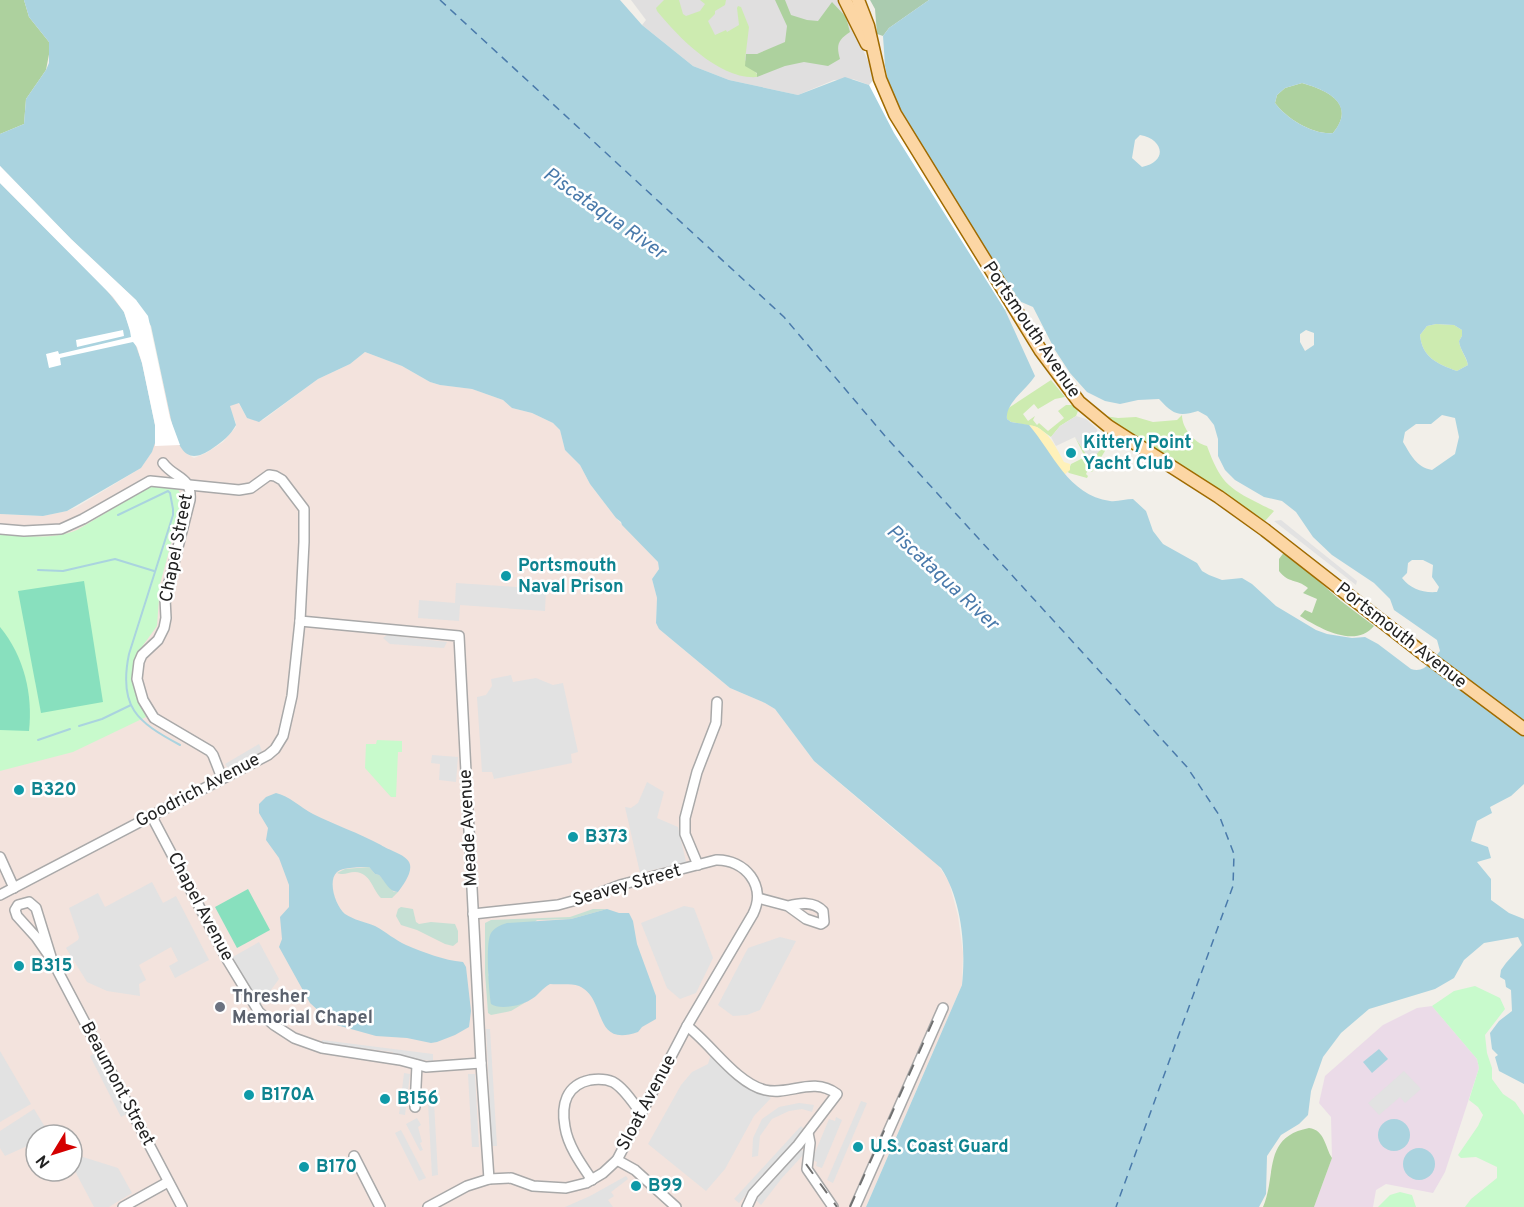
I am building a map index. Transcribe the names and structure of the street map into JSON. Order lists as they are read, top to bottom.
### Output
{
  "streets": {
    "main road": ["Portsmouth Avenue"],
    "street": [
      "Chapel Street",
      "Goodrich Avenue",
      "Meade Avenue",
      "Seavey Street",
      "Chapel Avenue",
      "Beaumont Street",
      "Sloat Avenue"
    ]
  },
  "crossings": [
    ["Chapel Street", "Goodrich Avenue"],
    ["Goodrich Avenue", "Meade Avenue"],
    ["Goodrich Avenue", "Chapel Avenue"],
    ["Meade Avenue", "Seavey Street"],
    ["Meade Avenue", "Chapel Avenue"],
    ["Meade Avenue", "Sloat Avenue"],
    ["Seavey Street", "Sloat Avenue"]
  ],
  "water": ["Piscataqua River"],
  "places": [
    "Kittery Point Yacht Club",
    "Portsmouth Naval Prison",
    "B320",
    "B373",
    "B315",
    "Thresher Memorial Chapel",
    "B170A",
    "B156",
    "U.S. Coast Guard",
    "B170",
    "B99"
  ],
  "north": "bottom left"
}
